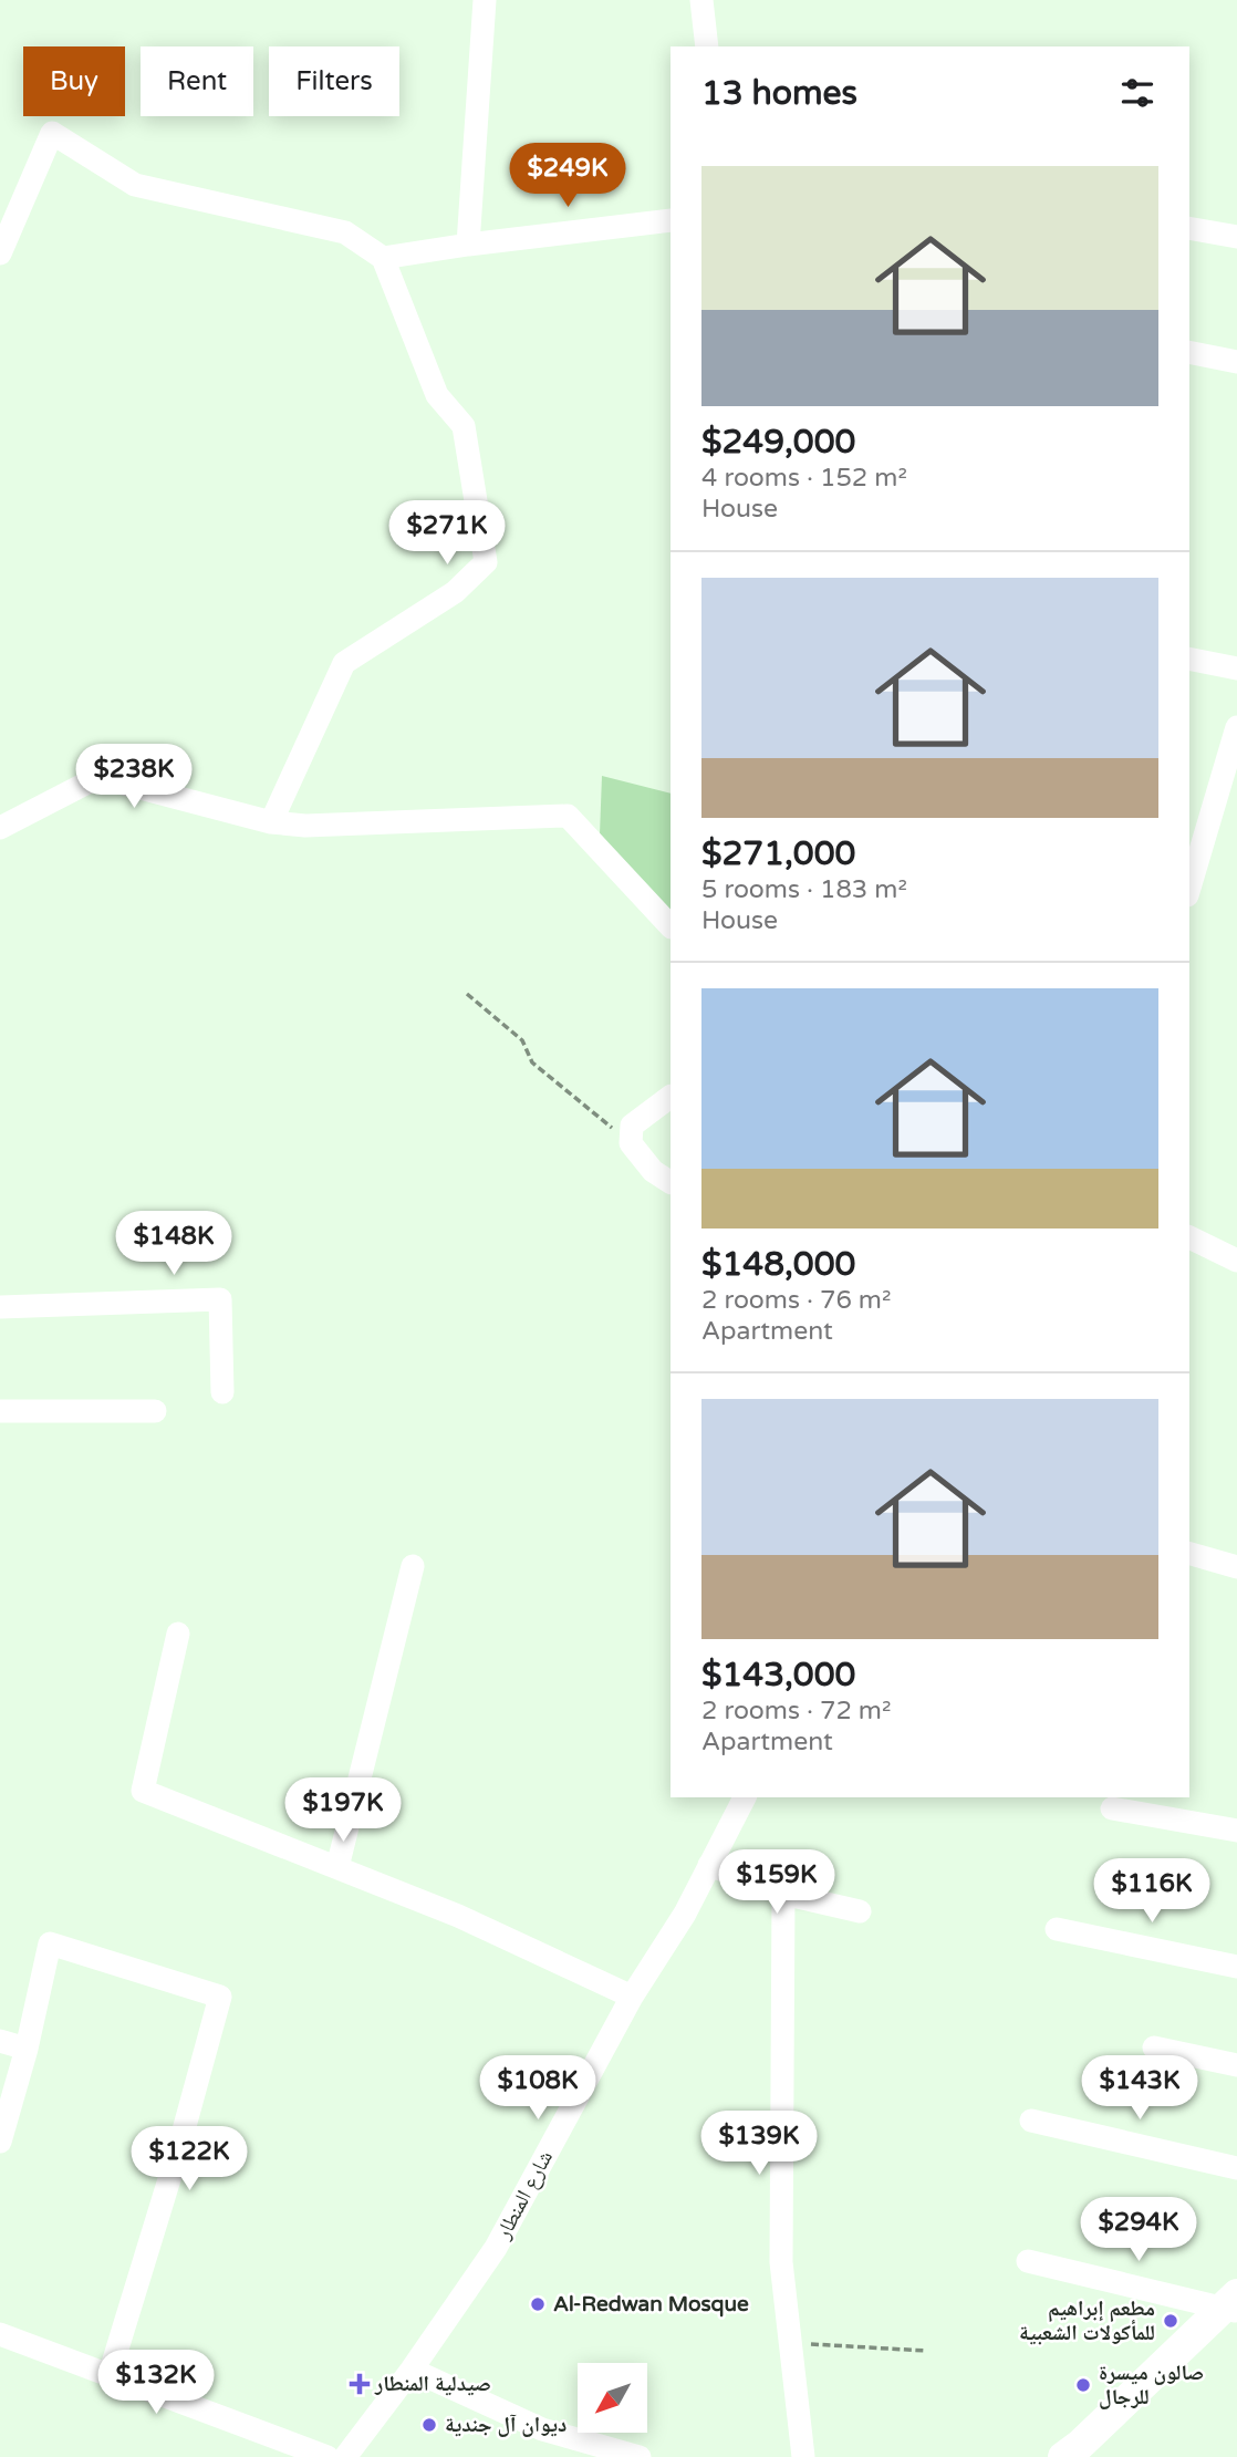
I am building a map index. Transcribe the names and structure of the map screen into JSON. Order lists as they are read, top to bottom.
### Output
{
  "streets": {
    "street": ["شارع المنطار"]
  },
  "places": {
    "other": [
      "Al-Redwan Mosque",
      "مطعم إبراهيم للمأكولات الشعبية",
      "صالون ميسرة للرجال",
      "ديوان آل جندية"
    ],
    "health": ["صيدلية المنطار"]
  },
  "north": "bottom left",
  "page": {
    "chip": ["Buy", "Rent", "Filters"],
    "heading": "13 homes",
    "list": [
      {
        "name": "$249,000",
        "note": "4 rooms · 152 m² · House"
      },
      {
        "name": "$271,000",
        "note": "5 rooms · 183 m² · House"
      },
      {
        "name": "$148,000",
        "note": "2 rooms · 76 m² · Apartment"
      },
      {
        "name": "$143,000",
        "note": "2 rooms · 72 m² · Apartment"
      }
    ],
    "price": [
      "$249K",
      "$271K",
      "$238K",
      "$148K",
      "$197K",
      "$159K",
      "$116K",
      "$108K",
      "$143K",
      "$139K",
      "$122K",
      "$294K",
      "$132K"
    ]
  }
}
